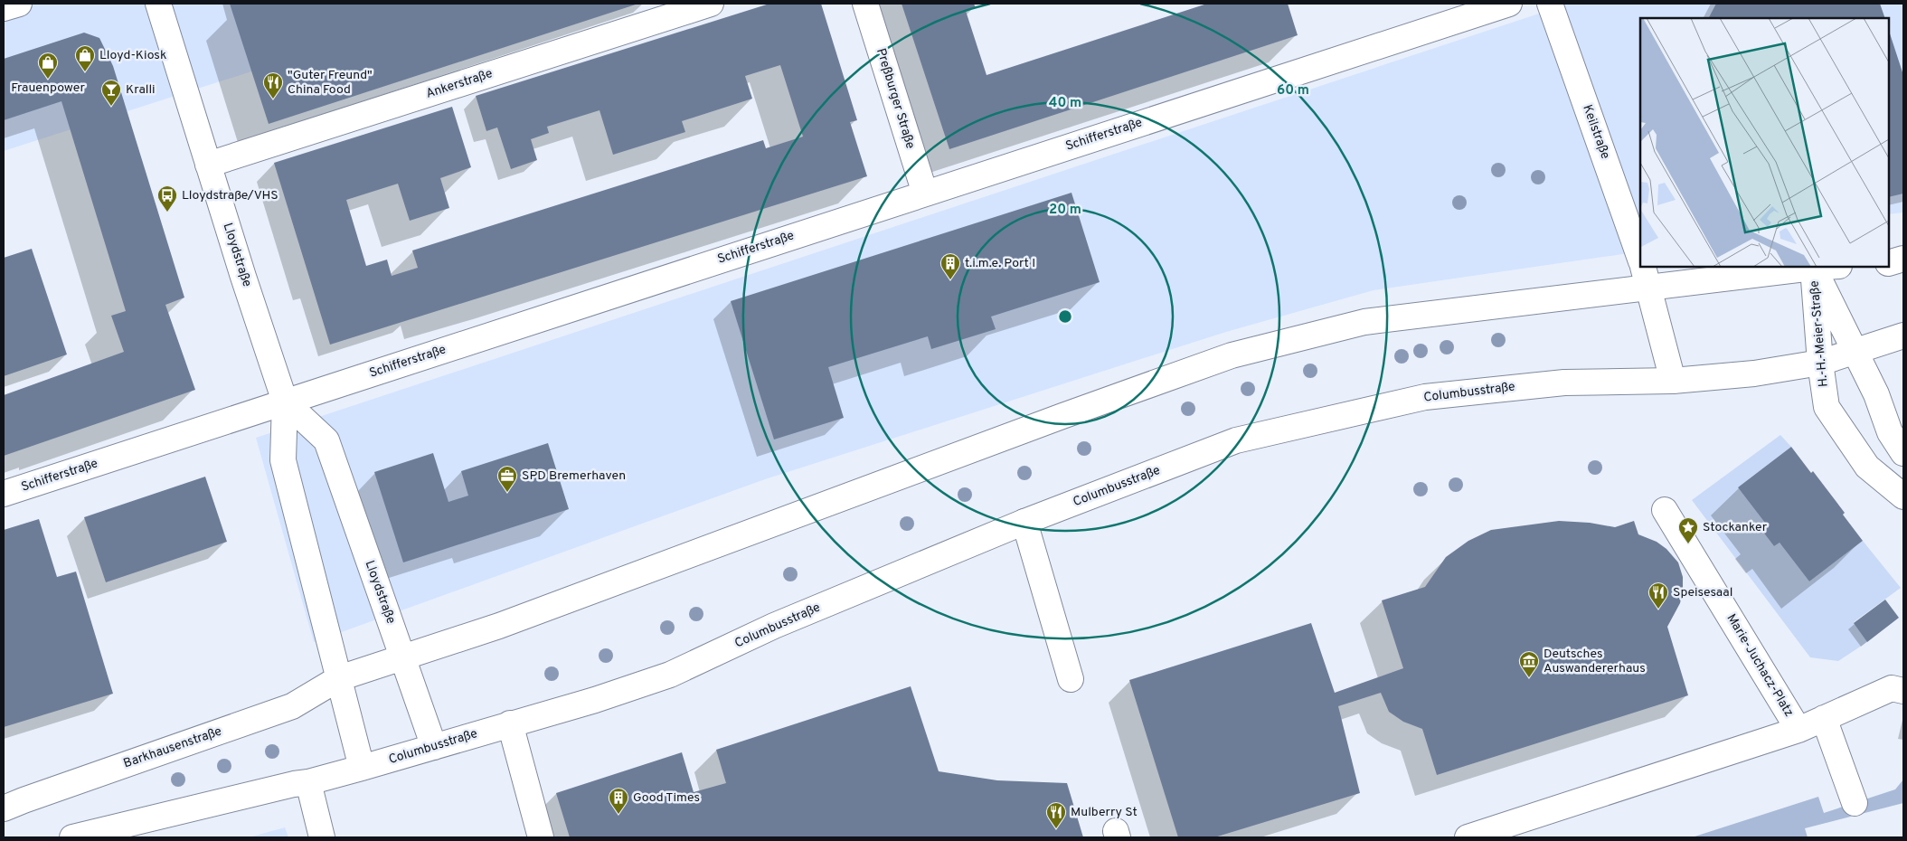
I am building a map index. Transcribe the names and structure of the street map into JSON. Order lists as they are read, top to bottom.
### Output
{
  "streets": {
    "main road": [
      "Ankerstraße",
      "Preßburger Straße",
      "Keilstraße",
      "Schifferstraße",
      "Lloydstraße",
      "H.-H.-Meier-Straße",
      "Columbusstraße",
      "Marie-Juchacz-Platz",
      "Barkhausenstraße"
    ]
  },
  "crossings": [
    ["Ankerstraße", "Lloydstraße"],
    ["Preßburger Straße", "Schifferstraße"],
    ["Schifferstraße", "Lloydstraße"],
    ["Lloydstraße", "Columbusstraße"],
    ["Lloydstraße", "Barkhausenstraße"],
    ["H.-H.-Meier-Straße", "Columbusstraße"]
  ],
  "places": {
    "shop": ["Lloyd-Kiosk", "Frauenpower"],
    "restaurant": ["\"Guter Freund\" China Food", "Speisesaal", "Mulberry St"],
    "bar": ["Kralli"],
    "bus stop": ["Lloydstraße/VHS"],
    "building": ["t.i.m.e. Port I", "Good Times"],
    "office": ["SPD Bremerhaven"],
    "place": ["Stockanker"],
    "museum": ["Deutsches Auswandererhaus"]
  },
  "rings": ["60 m", "40 m", "20 m"]
}
